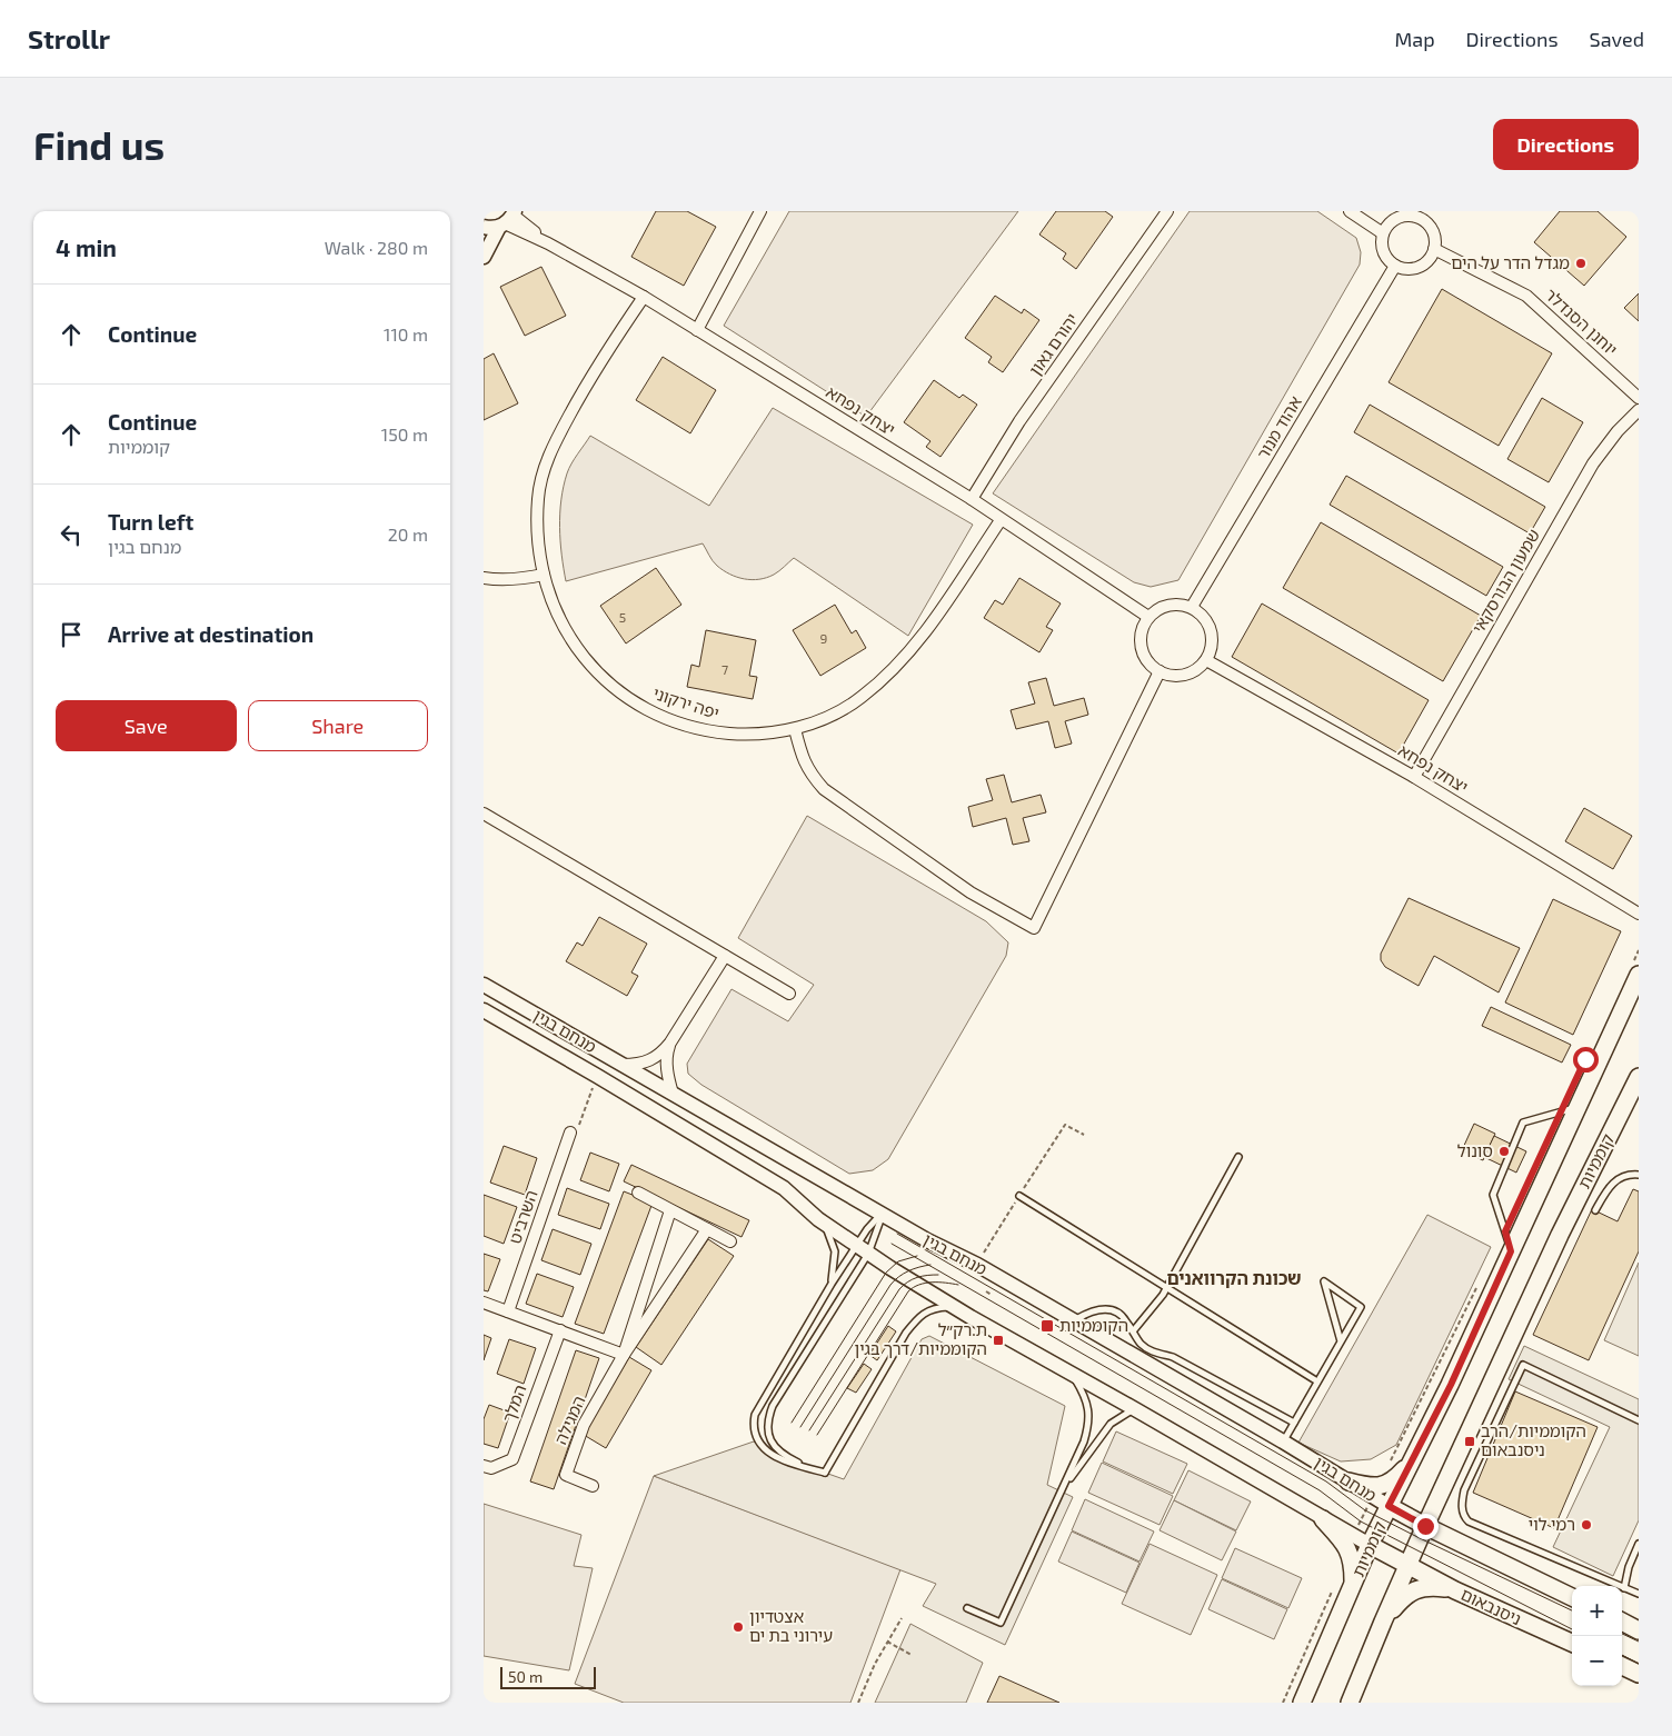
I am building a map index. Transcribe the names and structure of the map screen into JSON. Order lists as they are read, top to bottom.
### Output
{
  "streets": {
    "main road": ["מנחם בגין", "קוממיות", "ניסנבאום"],
    "street": [
      "יוחנן הסנדלר",
      "יהורם גאון",
      "יצחק נפחא",
      "אהוד מנור",
      "שמעון הבורסקאי",
      "יפה ירקוני",
      "השרביט",
      "המלך",
      "המגילה"
    ]
  },
  "crossings": [
    ["יוחנן הסנדלר", "אהוד מנור"],
    ["יהורם גאון", "יצחק נפחא"],
    ["יצחק נפחא", "אהוד מנור"],
    ["יצחק נפחא", "שמעון הבורסקאי"],
    ["יצחק נפחא", "יפה ירקוני"],
    ["מנחם בגין", "קוממיות"],
    ["מנחם בגין", "ניסנבאום"],
    ["קוממיות", "ניסנבאום"]
  ],
  "districts": ["שכונת הקרוואנים"],
  "places": {
    "other": [
      "מגדל הדר על הים",
      "סונול",
      "רמי לוי",
      "אצטדיון עירוני בת ים"
    ],
    "transit": ["הקוממיות", "ת.רק״ל הקוממיות/דרך בגין", "הקוממיות/הרב ניסנבאום"]
  },
  "house_numbers": ["5", "9", "7"],
  "scale_bar": "50 m",
  "page": {
    "header": "Strollr",
    "nav": ["Map", "Directions", "Saved"],
    "buttons": [
      "Directions",
      ["Save", "Share"]
    ],
    "title": "Find us",
    "heading": ["4 min", "Walk · 280 m"],
    "list": [
      ["Continue", "110 m"],
      ["Continue", "קוממיות", "150 m"],
      ["Turn left", "מנחם בגין", "20 m"],
      "Arrive at destination"
    ],
    "map_buttons": ["+", "−"],
    "scale": "50 m"
  }
}
